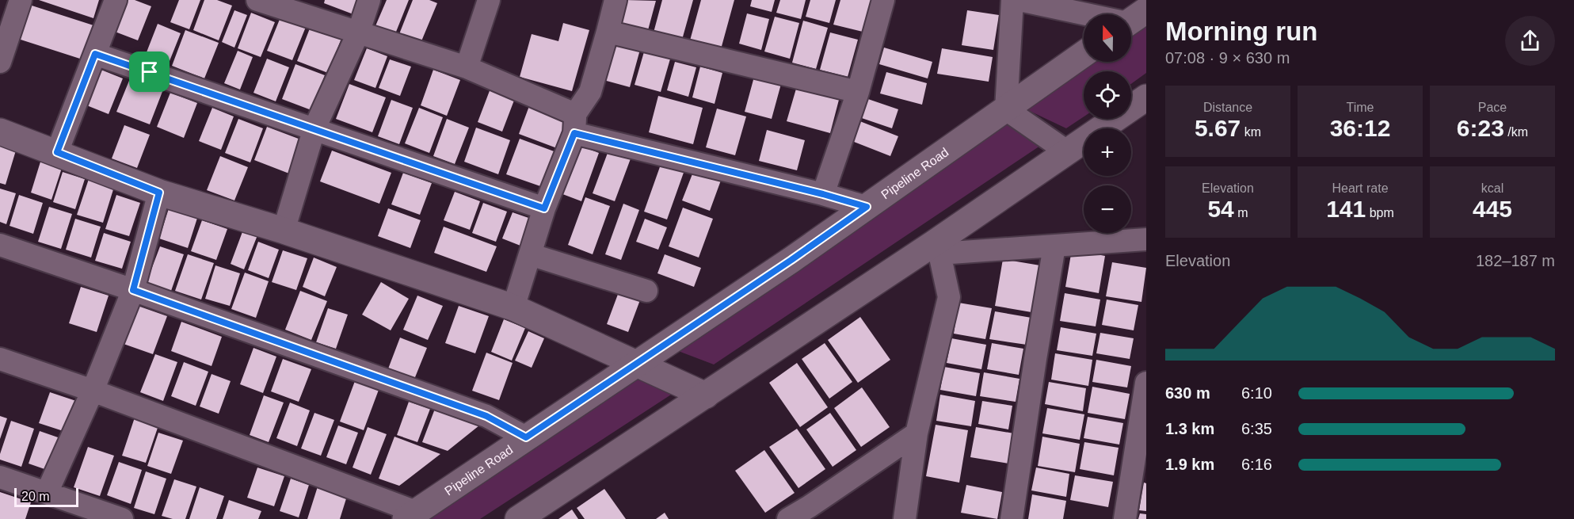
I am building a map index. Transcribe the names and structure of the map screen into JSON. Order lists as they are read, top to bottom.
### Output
{
  "streets": {
    "main road": ["Pipeline Road"]
  },
  "scale_bar": "20 m",
  "north": "top",
  "page": {
    "heading": ["Morning run", "07:08 · 9 × 630 m"],
    "map_buttons": ["+", "−"],
    "stats": [
      ["Distance", "5.67 km"],
      ["Time", "36:12"],
      ["Pace", "6:23 /km"],
      ["Elevation", "54 m"],
      ["Heart rate", "141 bpm"],
      ["kcal", "445"]
    ],
    "chart": ["Elevation", "182–187 m"],
    "list": [
      {
        "name": "630 m",
        "note": "6:10"
      },
      {
        "name": "1.3 km",
        "note": "6:35"
      },
      {
        "name": "1.9 km",
        "note": "6:16"
      }
    ],
    "scale": "20 m"
  }
}
